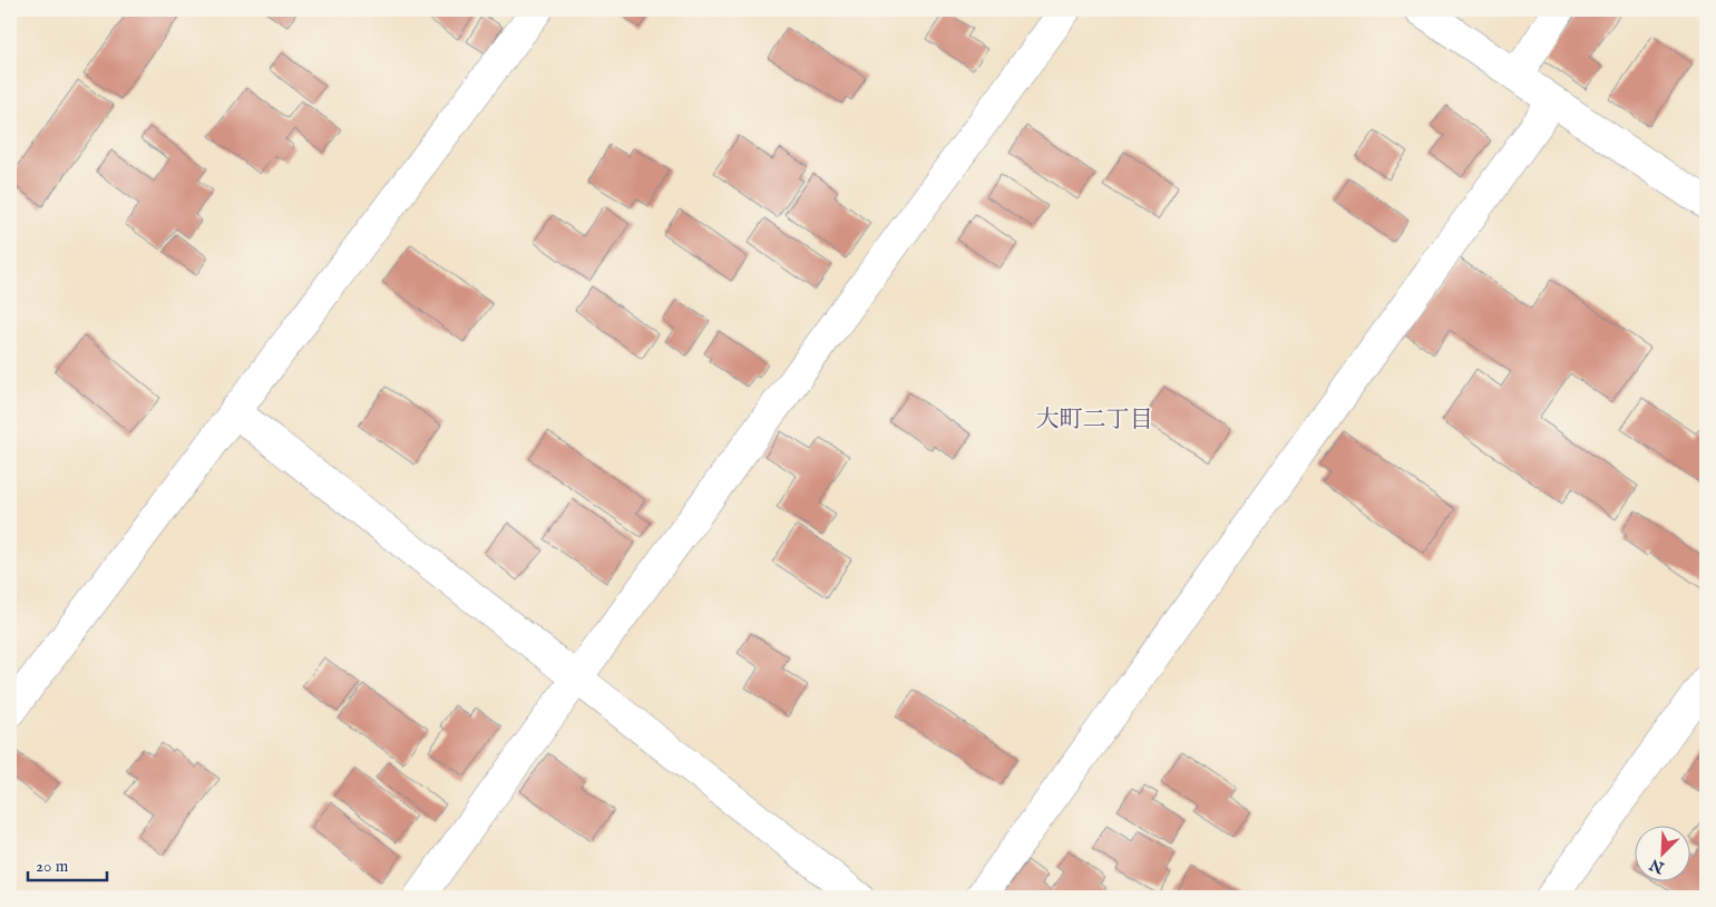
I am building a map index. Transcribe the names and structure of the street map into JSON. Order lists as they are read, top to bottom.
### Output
{
  "districts": ["大町二丁目"],
  "scale_bar": "20 m",
  "north": "bottom left"
}
